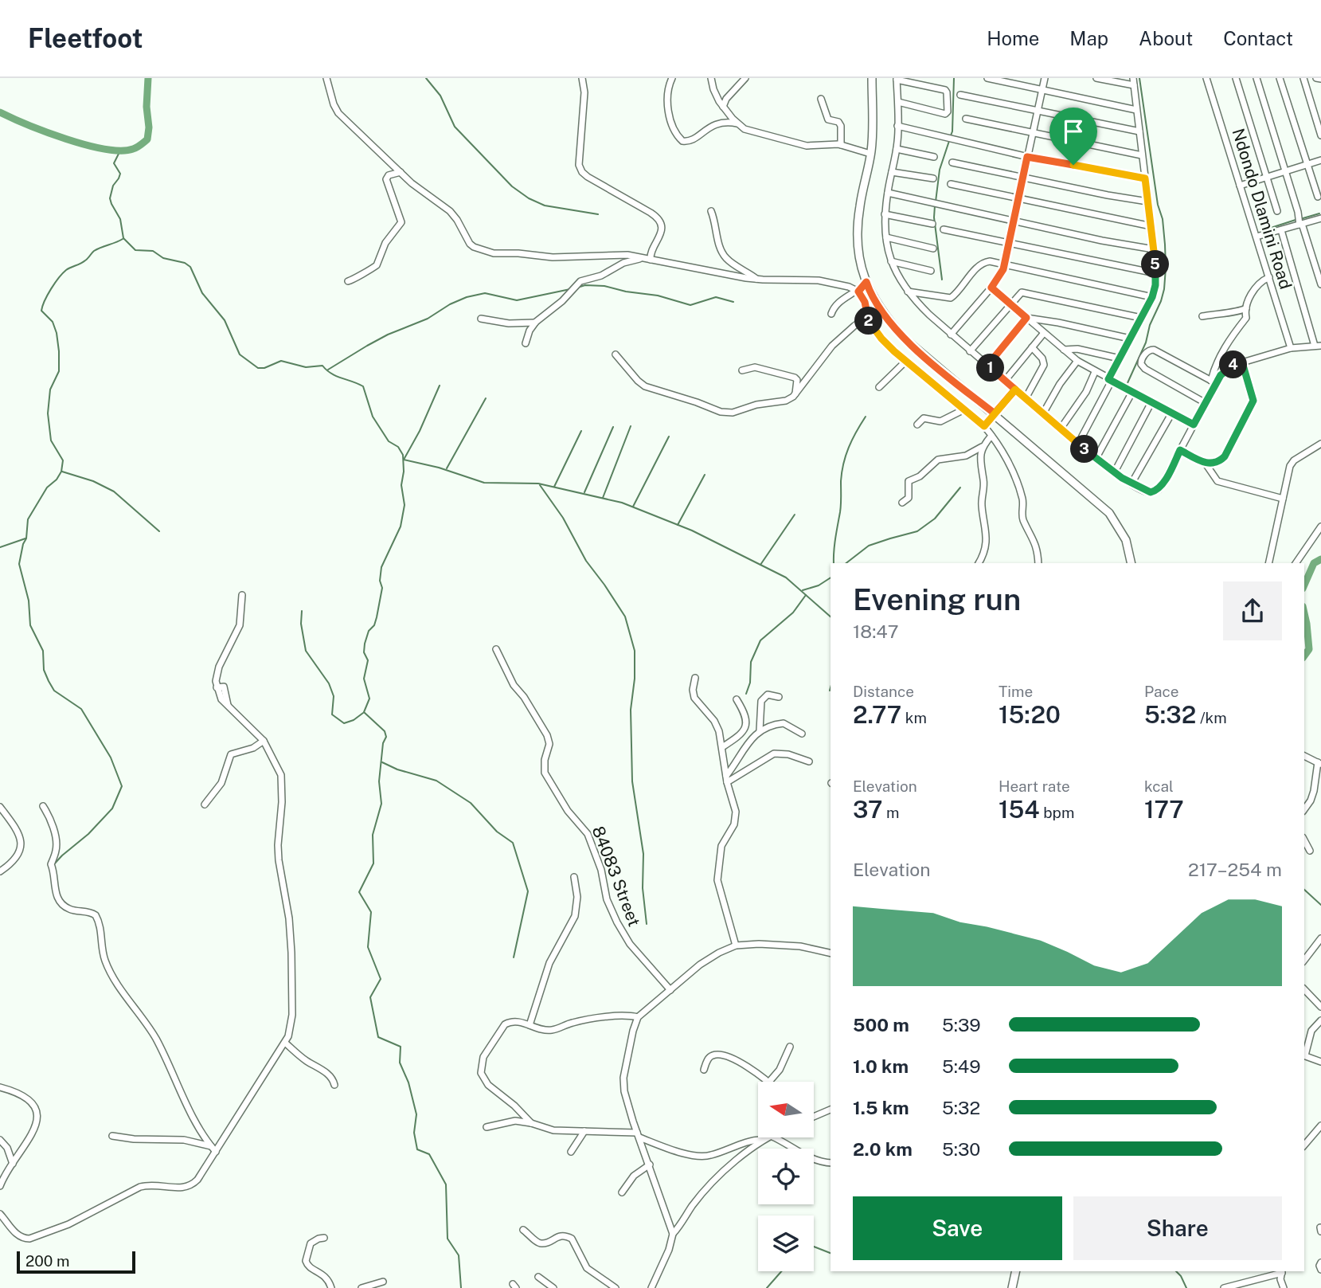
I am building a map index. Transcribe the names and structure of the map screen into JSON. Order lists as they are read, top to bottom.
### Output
{
  "streets": {
    "street": ["Ndondo Dlamini Road", "84083 Street"]
  },
  "scale_bar": "200 m",
  "north": "left",
  "page": {
    "header": "Fleetfoot",
    "nav": [
      "Home",
      "Map",
      "About",
      "Contact"
    ],
    "pins": [
      "5",
      "2",
      "4",
      "1",
      "3"
    ],
    "heading": ["Evening run", "18:47"],
    "stats": [
      ["Distance", "2.77 km"],
      ["Time", "15:20"],
      ["Pace", "5:32 /km"],
      ["Elevation", "37 m"],
      ["Heart rate", "154 bpm"],
      ["kcal", "177"]
    ],
    "chart": ["Elevation", "217–254 m"],
    "list": [
      {
        "name": "500 m",
        "note": "5:39"
      },
      {
        "name": "1.0 km",
        "note": "5:49"
      },
      {
        "name": "1.5 km",
        "note": "5:32"
      },
      {
        "name": "2.0 km",
        "note": "5:30"
      }
    ],
    "buttons": ["Save", "Share"],
    "scale": "200 m"
  }
}
